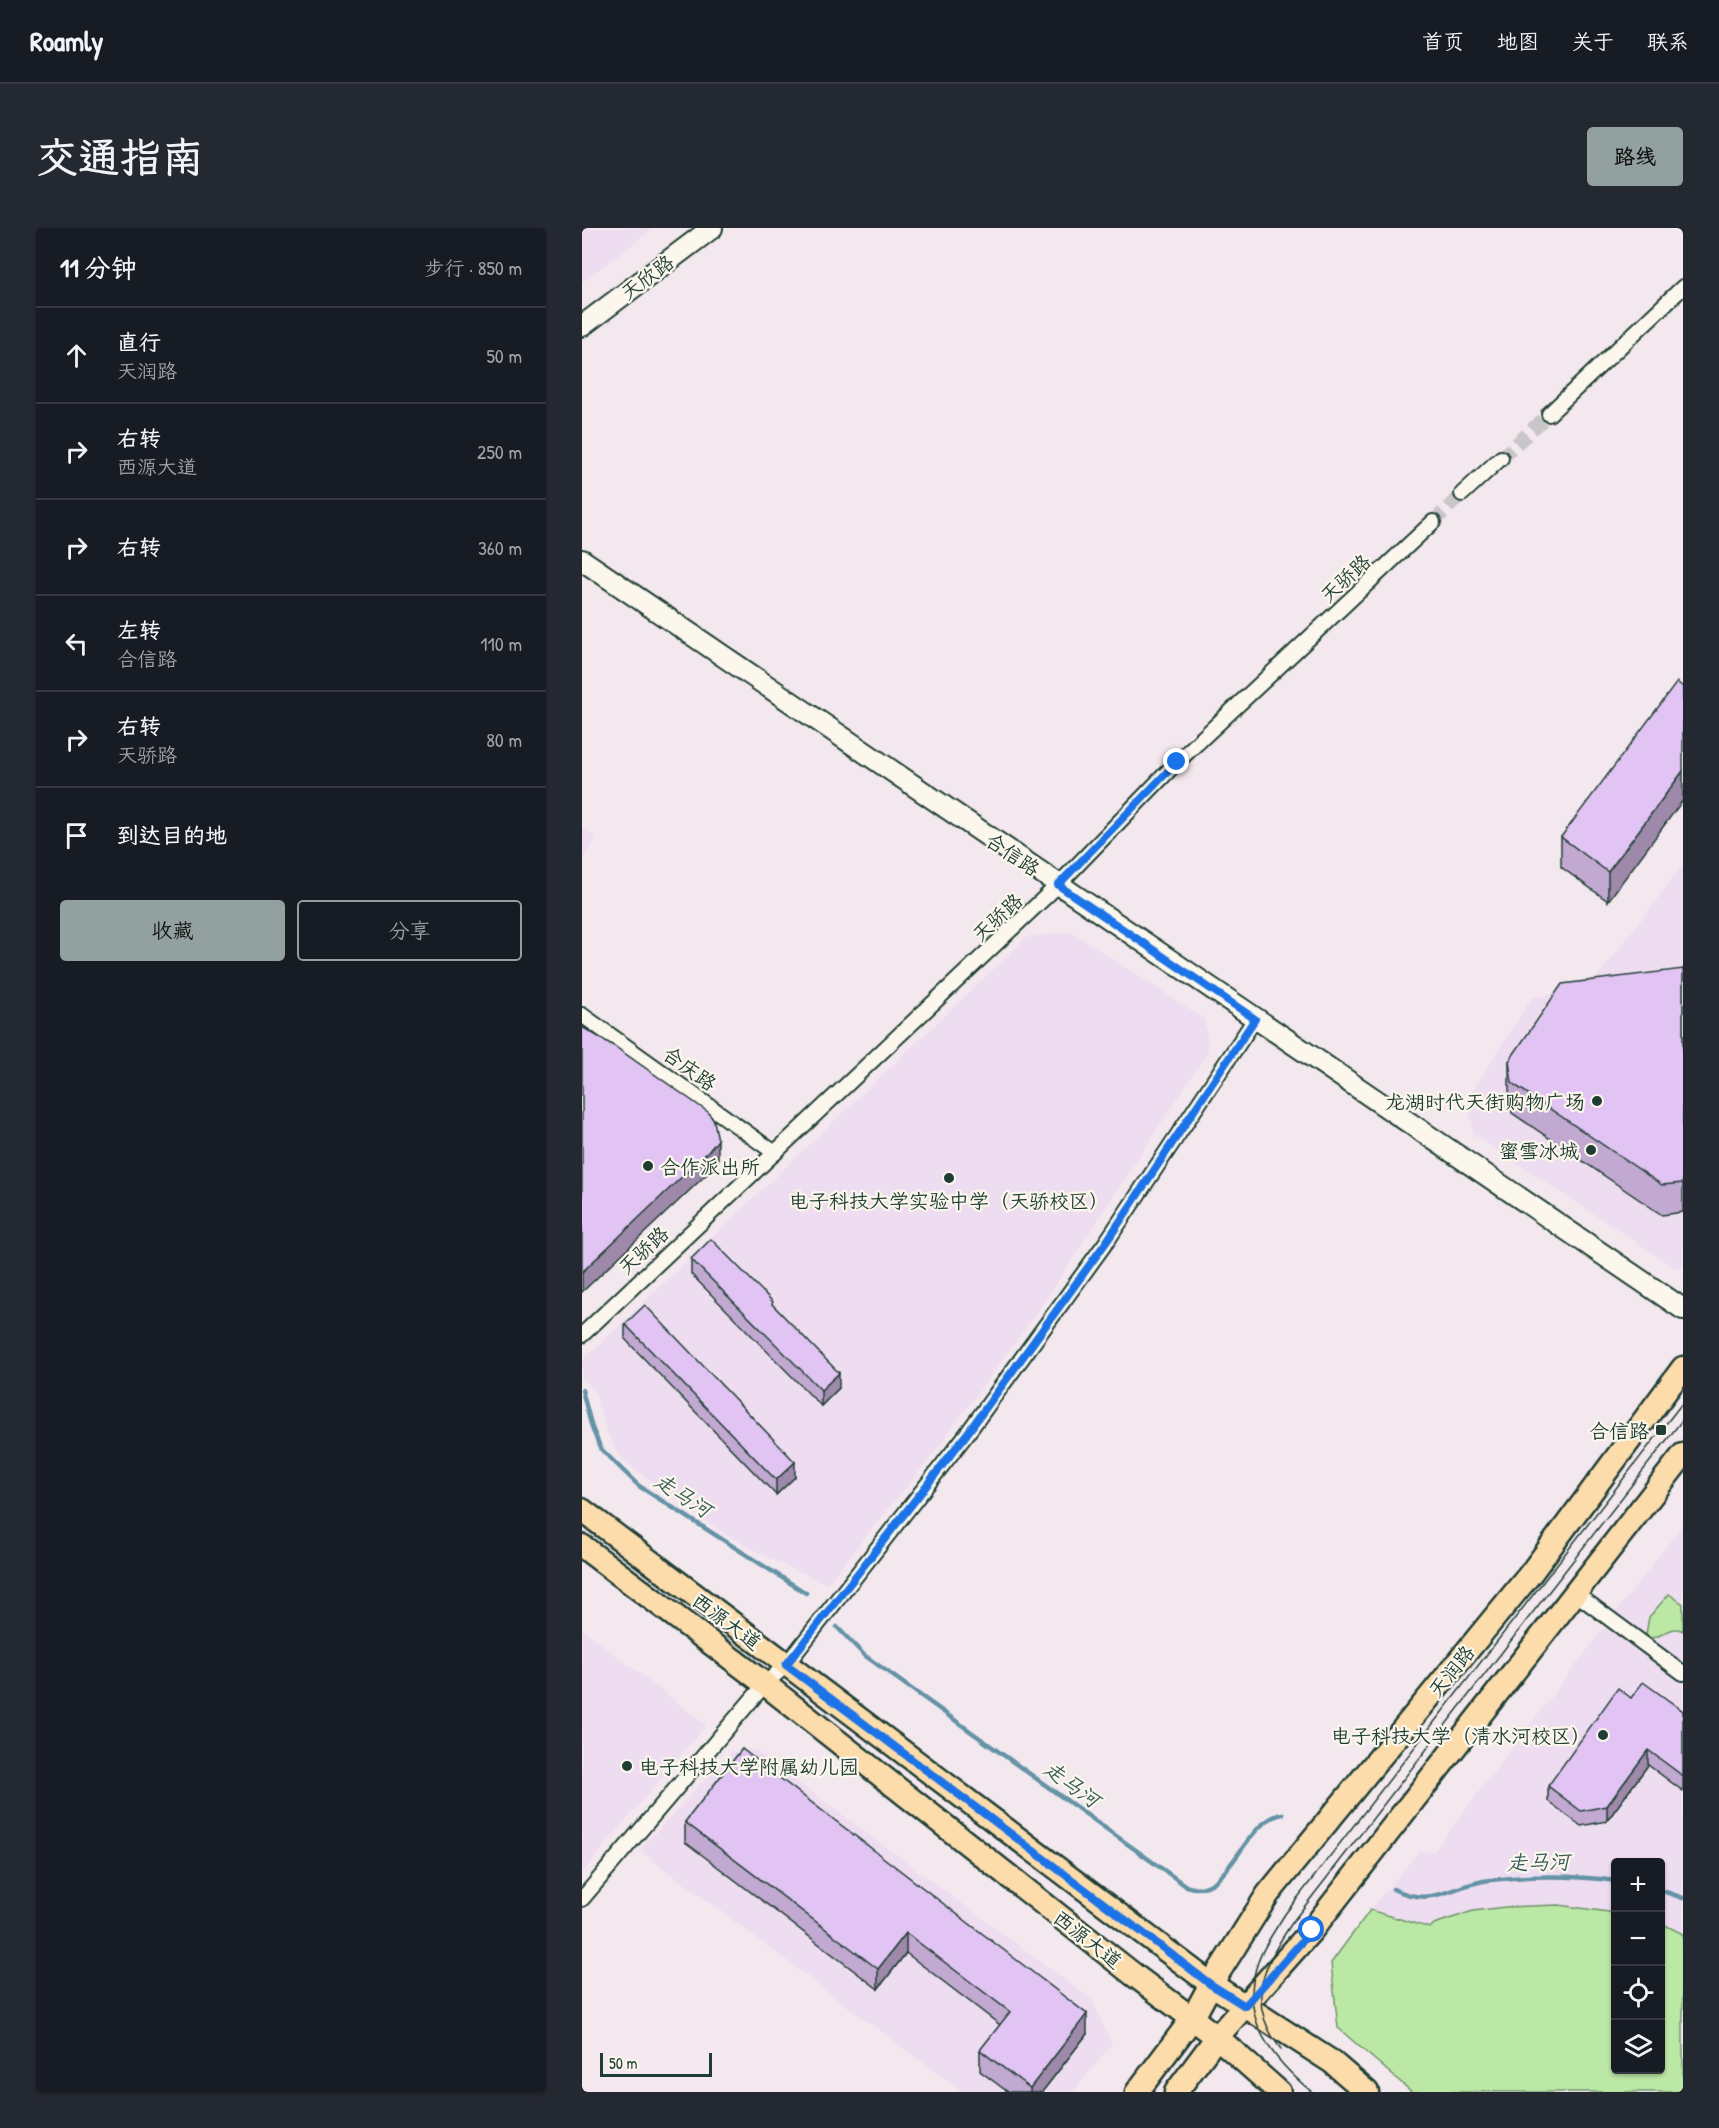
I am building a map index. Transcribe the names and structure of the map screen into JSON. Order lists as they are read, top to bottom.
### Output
{
  "streets": {
    "main road": ["西源大道", "天润路"],
    "street": [
      "天欣路",
      "天骄路",
      "合信路",
      "合庆路"
    ]
  },
  "crossings": [
    ["天骄路", "合信路"],
    ["天骄路", "合庆路"],
    ["西源大道", "天润路"]
  ],
  "water": ["走马河"],
  "places": {
    "other": [
      "龙湖时代天街购物广场",
      "蜜雪冰城",
      "合作派出所",
      "电子科技大学实验中学（天骄校区）",
      "电子科技大学（清水河校区）",
      "电子科技大学附属幼儿园"
    ],
    "transit": ["合信路"]
  },
  "scale_bar": "50 m",
  "page": {
    "header": "Roamly",
    "nav": [
      "首页",
      "地图",
      "关于",
      "联系"
    ],
    "buttons": [
      "路线",
      ["收藏", "分享"]
    ],
    "title": "交通指南",
    "heading": ["11 分钟", "步行 · 850 m"],
    "list": [
      ["直行", "天润路", "50 m"],
      ["右转", "西源大道", "250 m"],
      ["右转", "360 m"],
      ["左转", "合信路", "110 m"],
      ["右转", "天骄路", "80 m"],
      "到达目的地"
    ],
    "map_buttons": ["+", "−"],
    "scale": "50 m"
  }
}
